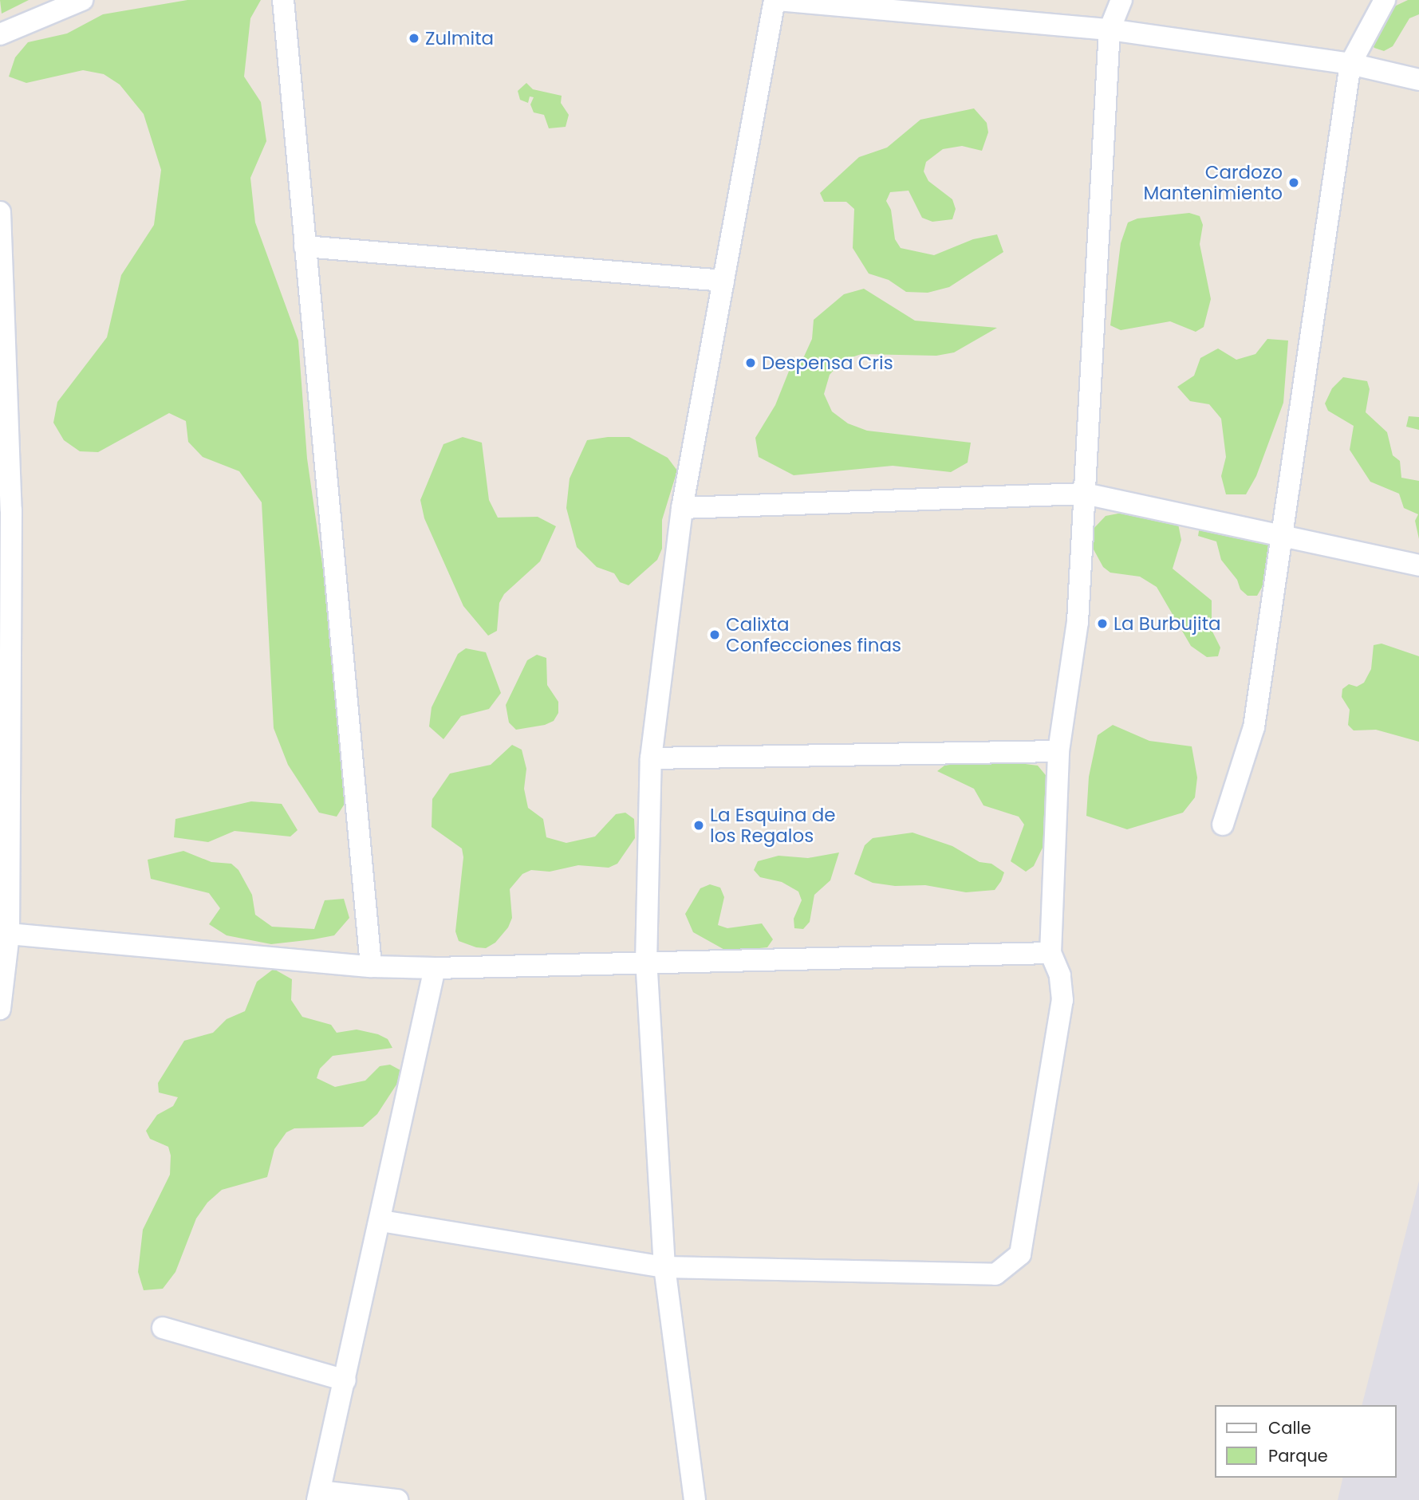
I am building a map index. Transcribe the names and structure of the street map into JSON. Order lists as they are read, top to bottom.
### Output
{
  "places": [
    "Zulmita",
    "Cardozo Mantenimiento",
    "Despensa Cris",
    "La Burbujita",
    "Calixta Confecciones finas",
    "La Esquina de los Regalos"
  ],
  "legend": ["Calle", "Parque"]
}
